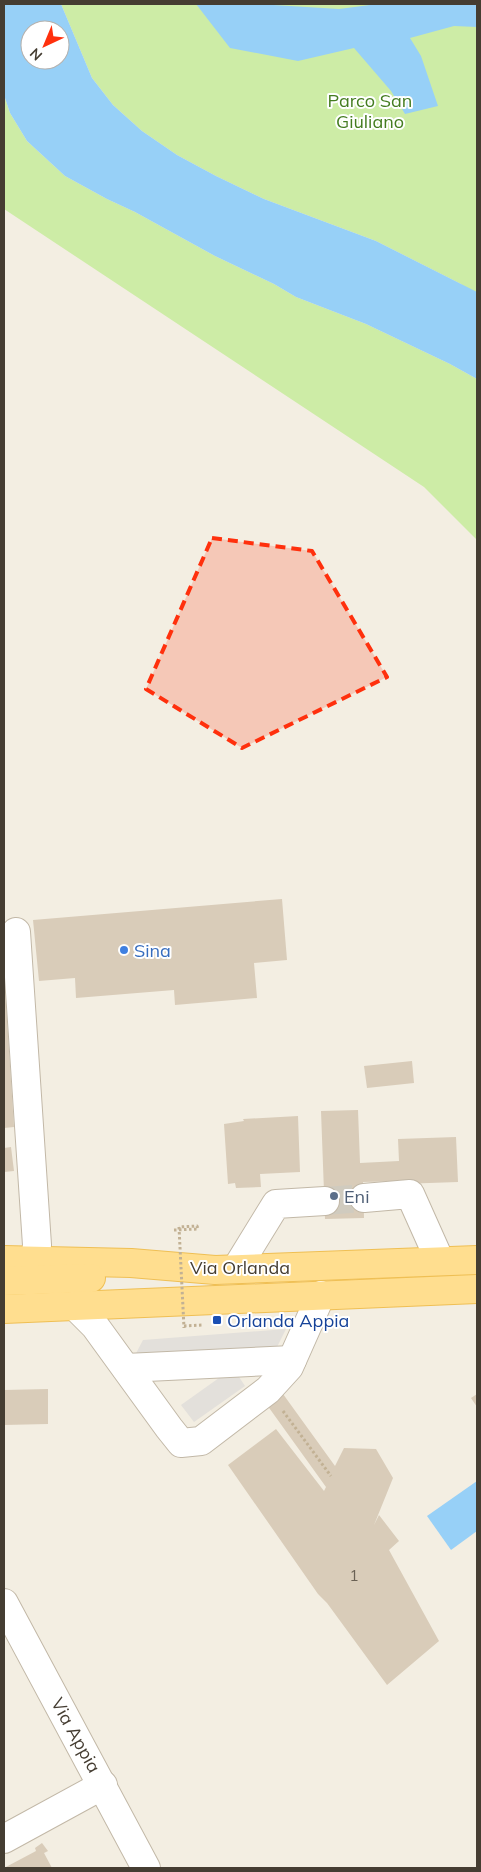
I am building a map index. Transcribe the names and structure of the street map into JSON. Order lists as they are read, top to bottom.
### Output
{
  "streets": {
    "main road": ["Via Orlanda"],
    "street": ["Via Appia"]
  },
  "parks": ["Parco San Giuliano"],
  "places": {
    "other": ["Sina", "Eni"],
    "transit": ["Orlanda Appia"]
  },
  "house_numbers": ["1"],
  "north": "bottom left"
}
